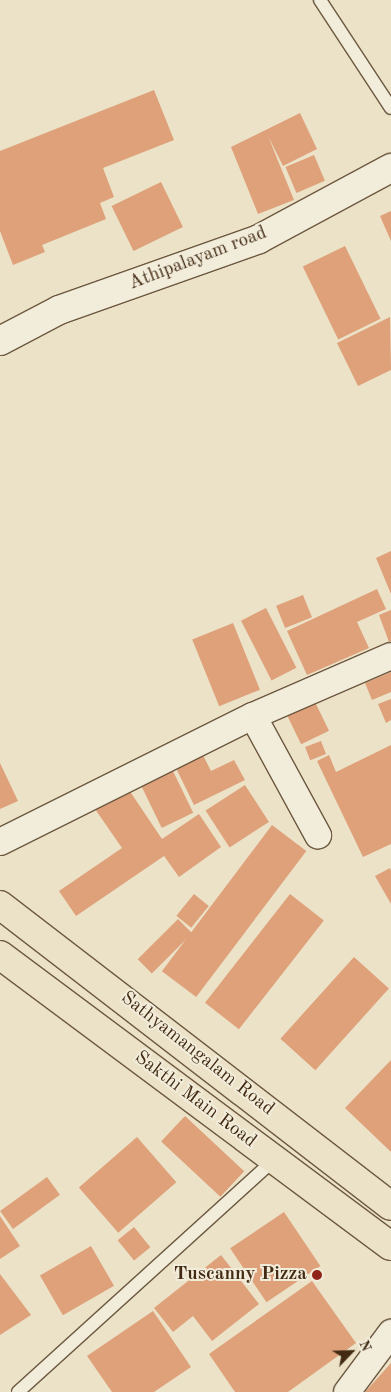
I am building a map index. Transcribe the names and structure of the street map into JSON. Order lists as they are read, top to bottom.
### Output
{
  "streets": {
    "highway": ["Sathyamangalam Road", "Sakthi Main Road"],
    "street": ["Athipalayam road"]
  },
  "places": ["Tuscanny Pizza"],
  "north": "top right"
}
